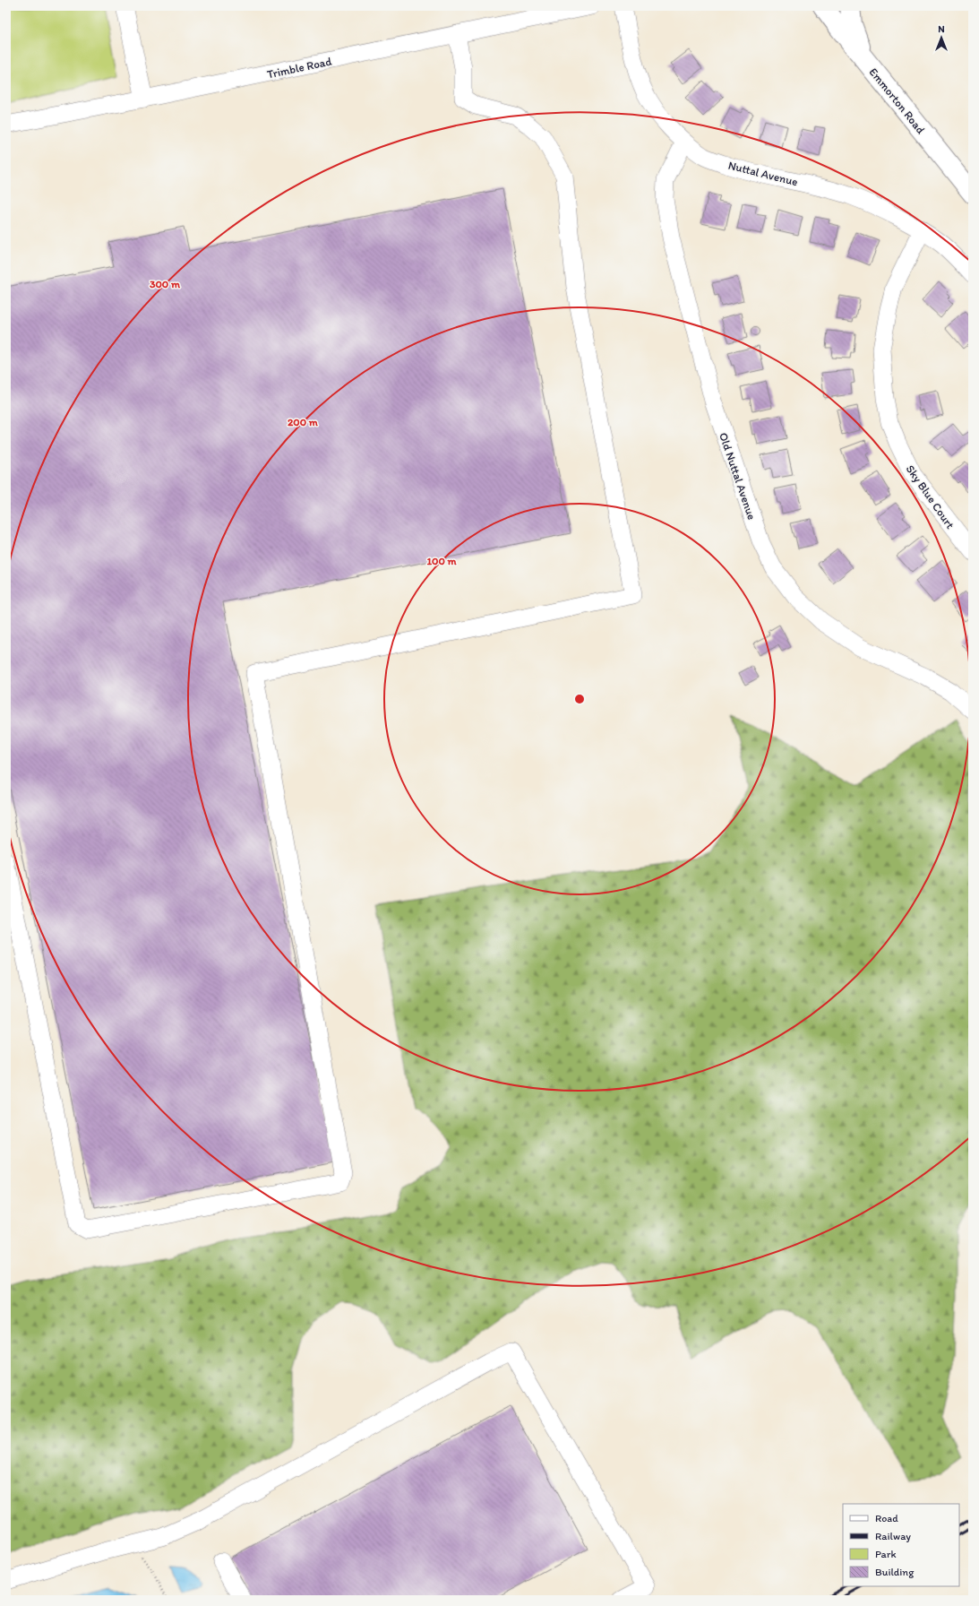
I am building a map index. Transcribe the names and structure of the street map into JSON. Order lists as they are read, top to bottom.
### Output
{
  "streets": {
    "main road": ["Emmorton Road"],
    "street": [
      "Trimble Road",
      "Nuttal Avenue",
      "Old Nuttal Avenue",
      "Sky Blue Court"
    ]
  },
  "crossings": [
    ["Nuttal Avenue", "Old Nuttal Avenue"],
    ["Nuttal Avenue", "Sky Blue Court"]
  ],
  "legend": [
    "Road",
    "Railway",
    "Park",
    "Building"
  ],
  "north": "top",
  "rings": ["300 m", "200 m", "100 m"]
}
